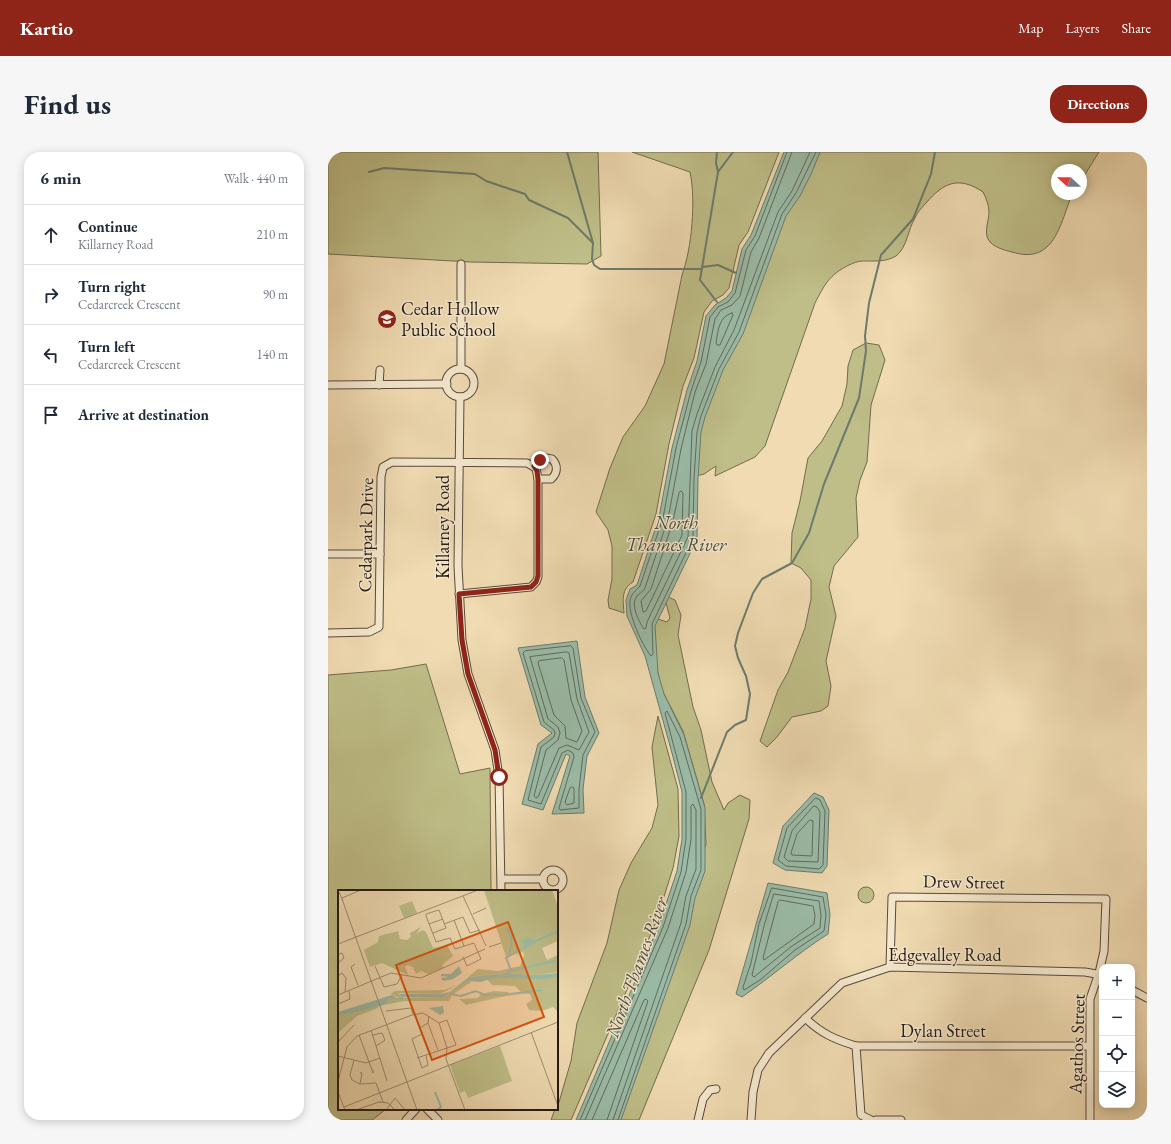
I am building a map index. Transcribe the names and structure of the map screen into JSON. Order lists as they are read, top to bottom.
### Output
{
  "streets": {
    "street": [
      "Killarney Road",
      "Cedarpark Drive",
      "Drew Street",
      "Edgevalley Road",
      "Dylan Street",
      "Agathos Street"
    ]
  },
  "crossings": [
    ["Killarney Road", "Cedarpark Drive"],
    ["Drew Street", "Edgevalley Road"],
    ["Drew Street", "Agathos Street"],
    ["Edgevalley Road", "Dylan Street"],
    ["Dylan Street", "Agathos Street"]
  ],
  "water": ["North Thames River"],
  "places": {
    "school or university": ["Cedar Hollow Public School"]
  },
  "north": "left",
  "page": {
    "header": "Kartio",
    "nav": ["Map", "Layers", "Share"],
    "buttons": "Directions",
    "title": "Find us",
    "heading": ["6 min", "Walk · 440 m"],
    "list": [
      ["Continue", "Killarney Road", "210 m"],
      ["Turn right", "Cedarcreek Crescent", "90 m"],
      ["Turn left", "Cedarcreek Crescent", "140 m"],
      "Arrive at destination"
    ],
    "map_buttons": ["+", "−"]
  }
}
